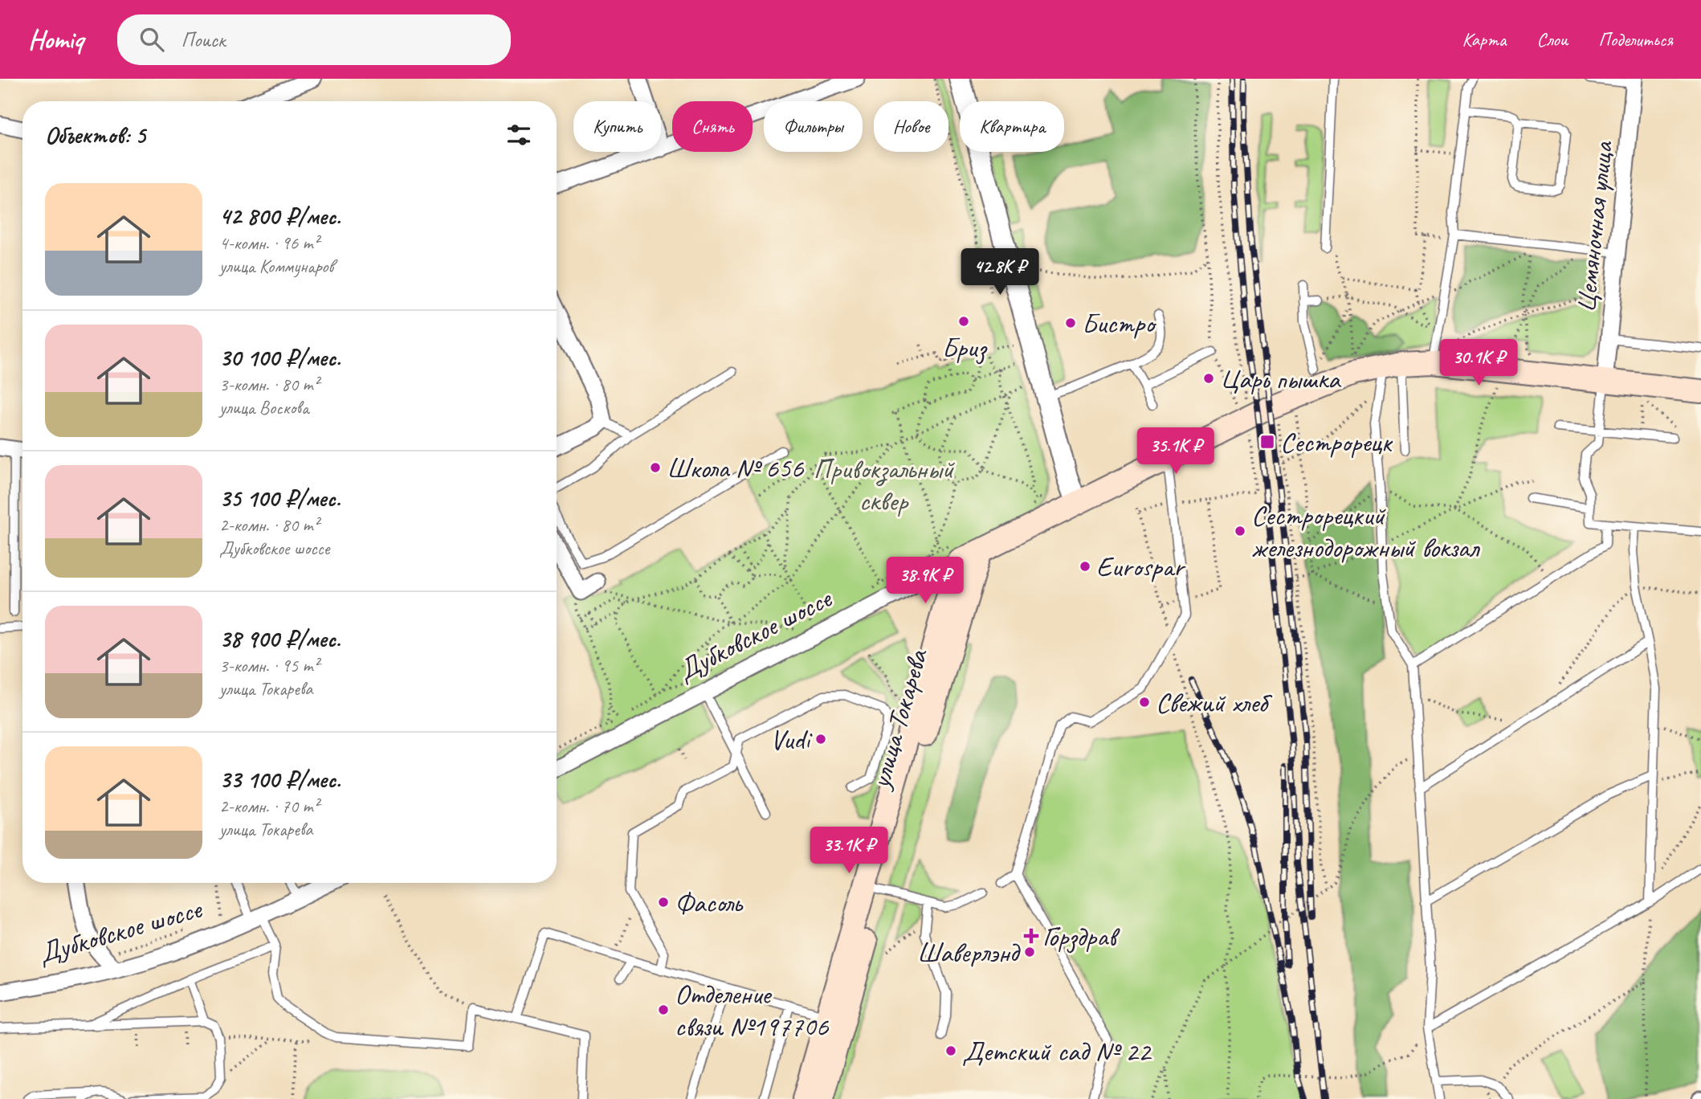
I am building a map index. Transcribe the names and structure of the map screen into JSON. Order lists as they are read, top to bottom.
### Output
{
  "streets": {
    "main road": ["Дубковское шоссе", "улица Токарева"],
    "street": ["Цемяночная улица"]
  },
  "crossings": [
    ["Цемяночная улица", "Дубковское шоссе"],
    ["Дубковское шоссе", "улица Токарева"]
  ],
  "parks": ["Привокзальный сквер"],
  "places": {
    "other": [
      "Бриз",
      "Бистро",
      "Царь пышка",
      "Школа № 656",
      "Сестрорецкий железнодорожный вокзал",
      "Eurospar",
      "Свежий хлеб",
      "Vudi",
      "Фасоль",
      "Шаверлэнд",
      "Отделение связи №197706",
      "Детский сад № 22"
    ],
    "transit": ["Сестрорецк"],
    "health": ["Горздрав"]
  },
  "page": {
    "header": "Homiq",
    "search": "Поиск",
    "nav": ["Карта", "Слои", "Поделиться"],
    "chip": [
      "Купить",
      "Снять",
      "Фильтры",
      "Новое",
      "Квартира"
    ],
    "heading": "Объектов: 5",
    "list": [
      {
        "name": "42 800 ₽/мес.",
        "note": "4-комн. · 96 m² · улица Коммунаров"
      },
      {
        "name": "30 100 ₽/мес.",
        "note": "3-комн. · 80 m² · улица Воскова"
      },
      {
        "name": "35 100 ₽/мес.",
        "note": "2-комн. · 80 m² · Дубковское шоссе"
      },
      {
        "name": "38 900 ₽/мес.",
        "note": "3-комн. · 95 m² · улица Токарева"
      },
      {
        "name": "33 100 ₽/мес.",
        "note": "2-комн. · 70 m² · улица Токарева"
      }
    ],
    "price": [
      "42.8K ₽",
      "30.1K ₽",
      "35.1K ₽",
      "38.9K ₽",
      "33.1K ₽"
    ]
  }
}
